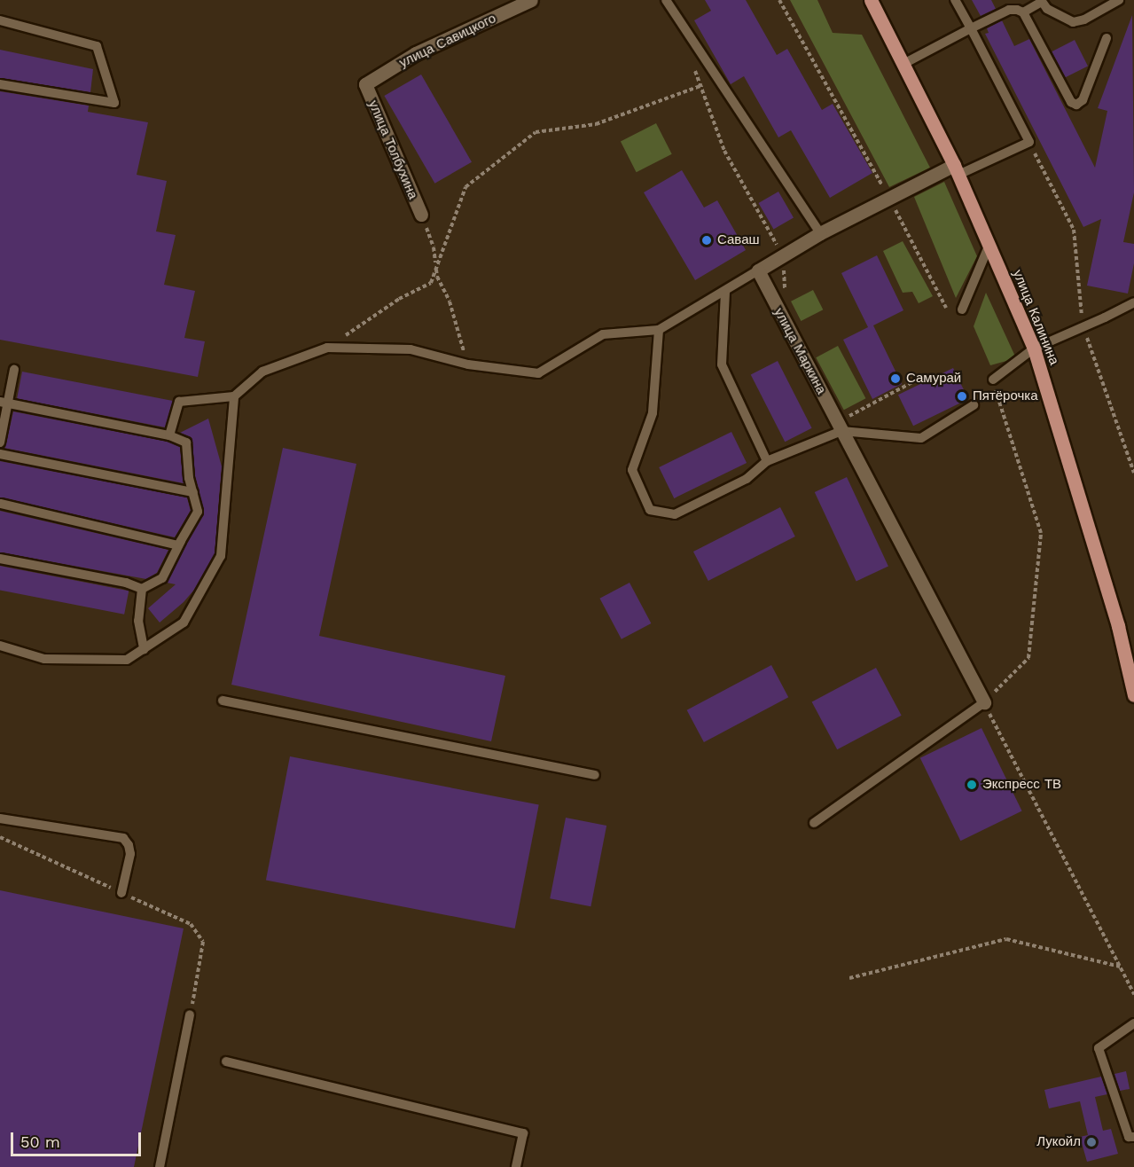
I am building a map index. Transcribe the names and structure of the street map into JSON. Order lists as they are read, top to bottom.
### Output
{
  "streets": {
    "main road": ["улица Калинина"],
    "street": ["улица Савицкого", "улица Толбухина", "улица Маркина"]
  },
  "crossings": [
    ["улица Савицкого", "улица Толбухина"]
  ],
  "places": [
    "Саваш",
    "Самурай",
    "Пятёрочка",
    "Экспресс ТВ",
    "Лукойл"
  ],
  "scale_bar": "50 m"
}
